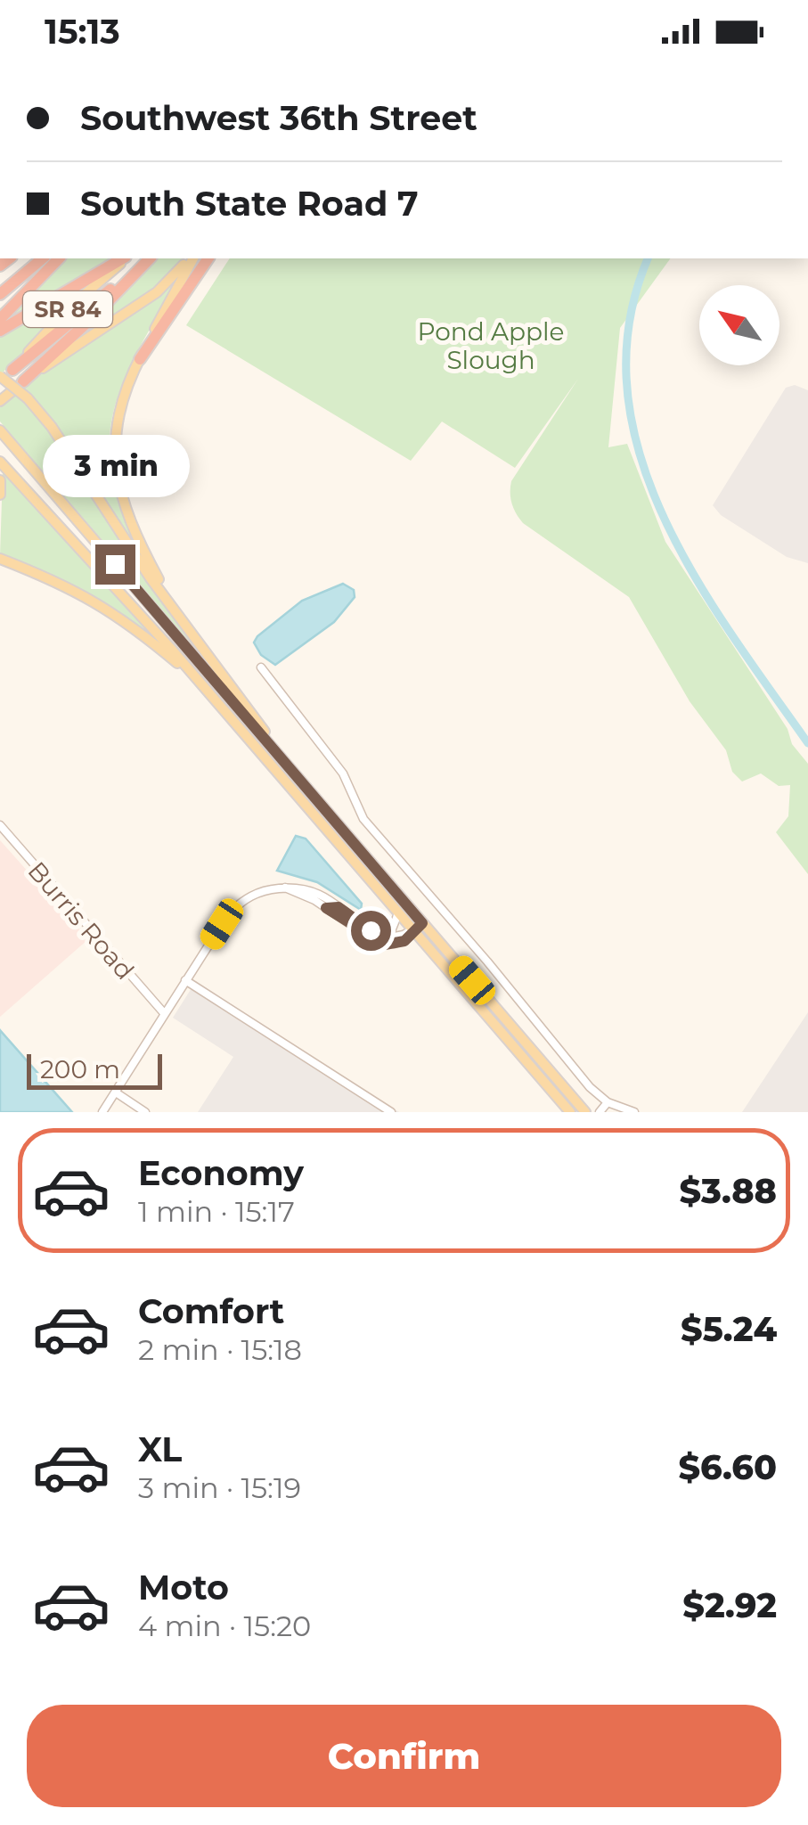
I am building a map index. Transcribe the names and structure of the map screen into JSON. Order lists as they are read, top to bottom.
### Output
{
  "streets": {
    "main road": ["SR 84"],
    "street": ["Burris Road"]
  },
  "parks": ["Pond Apple Slough"],
  "scale_bar": "200 m",
  "north": "top left",
  "page": {
    "status": "15:13",
    "banner": ["Southwest 36th Street", "South State Road 7"],
    "bubble": "3 min",
    "scale": "200 m",
    "list": [
      {
        "name": "Economy",
        "note": "1 min · 15:17",
        "value": "$3.88"
      },
      {
        "name": "Comfort",
        "note": "2 min · 15:18",
        "value": "$5.24"
      },
      {
        "name": "XL",
        "note": "3 min · 15:19",
        "value": "$6.60"
      },
      {
        "name": "Moto",
        "note": "4 min · 15:20",
        "value": "$2.92"
      }
    ],
    "buttons": "Confirm"
  }
}
